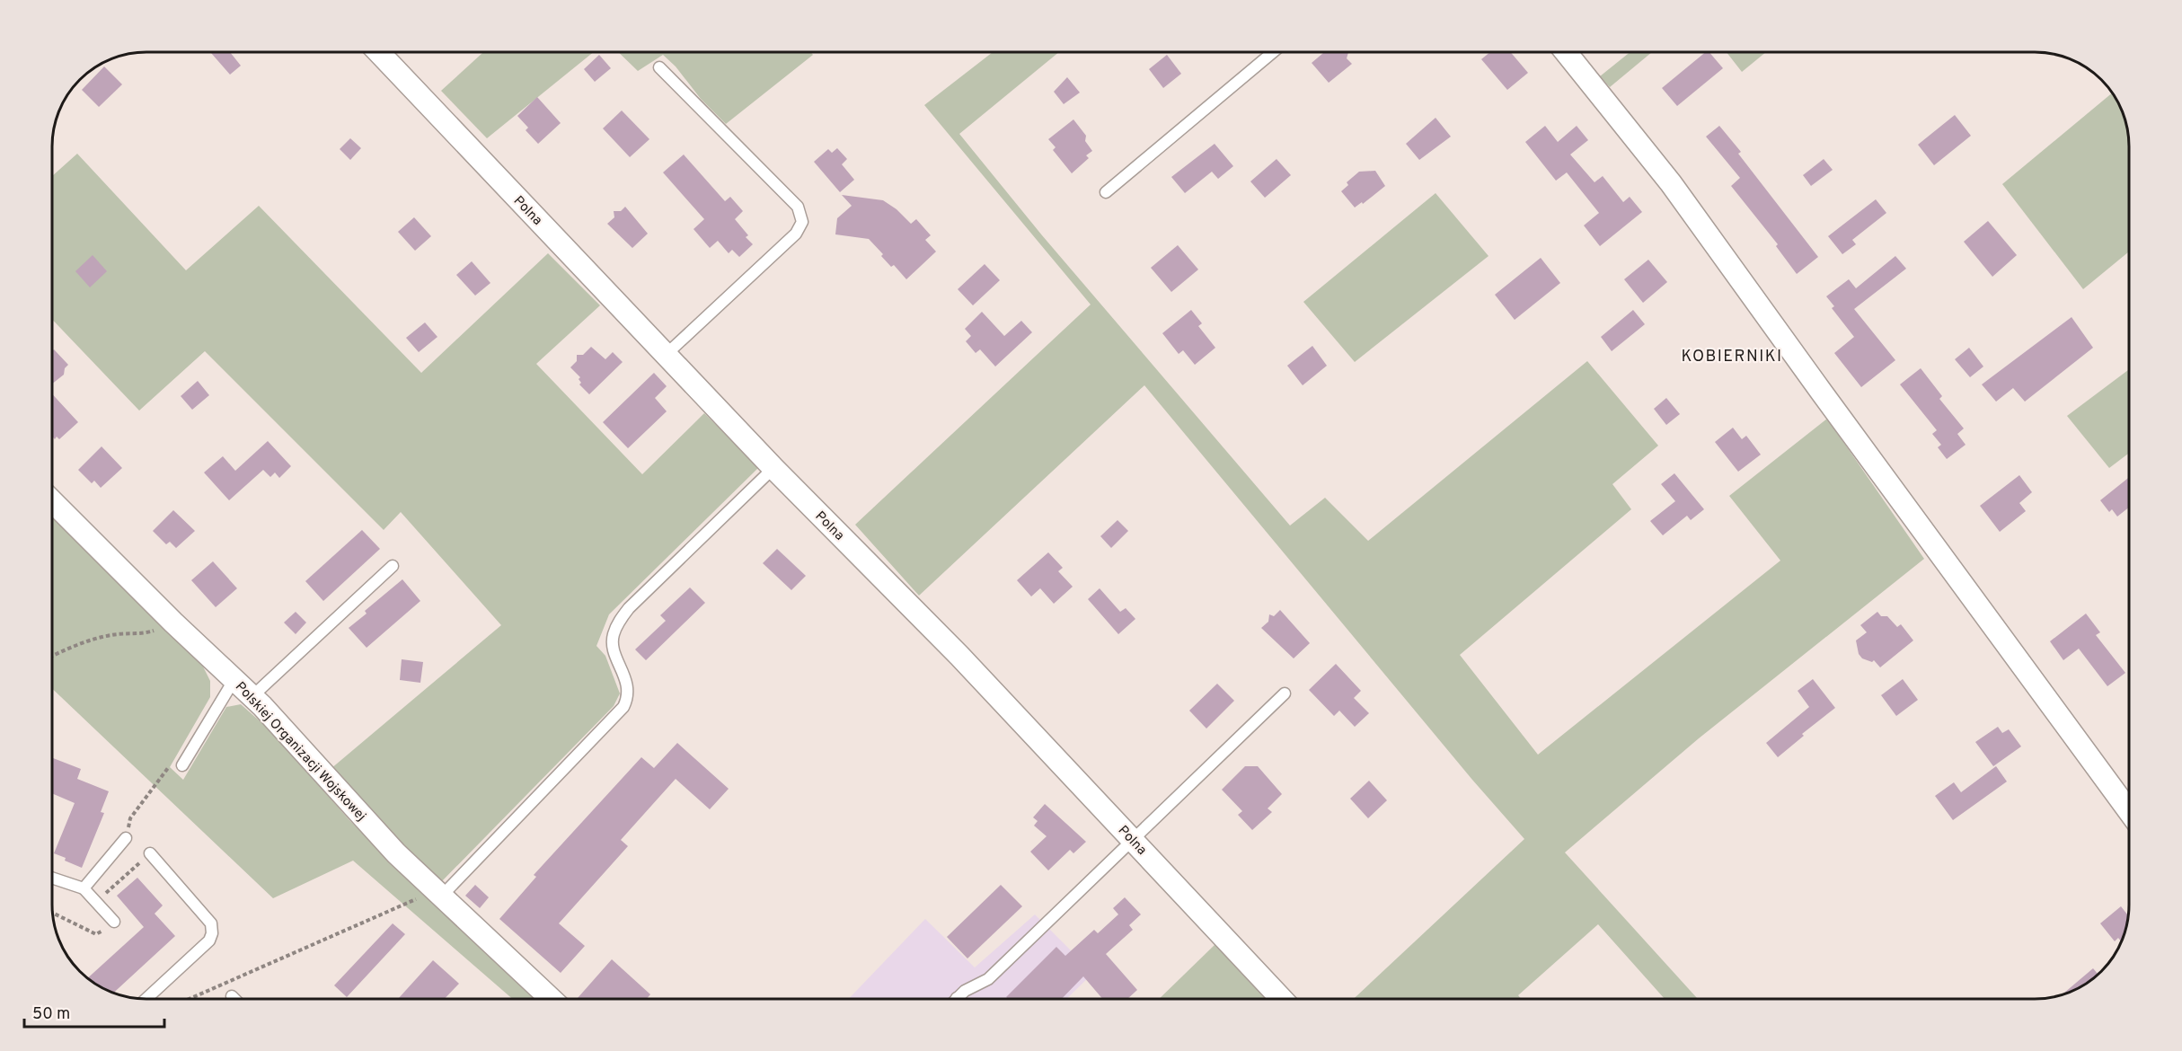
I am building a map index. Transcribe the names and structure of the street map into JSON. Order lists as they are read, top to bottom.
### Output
{
  "streets": {
    "street": ["Polna", "Polskiej Organizacji Wojskowej"]
  },
  "districts": ["KOBIERNIKI"],
  "scale_bar": "50 m"
}
